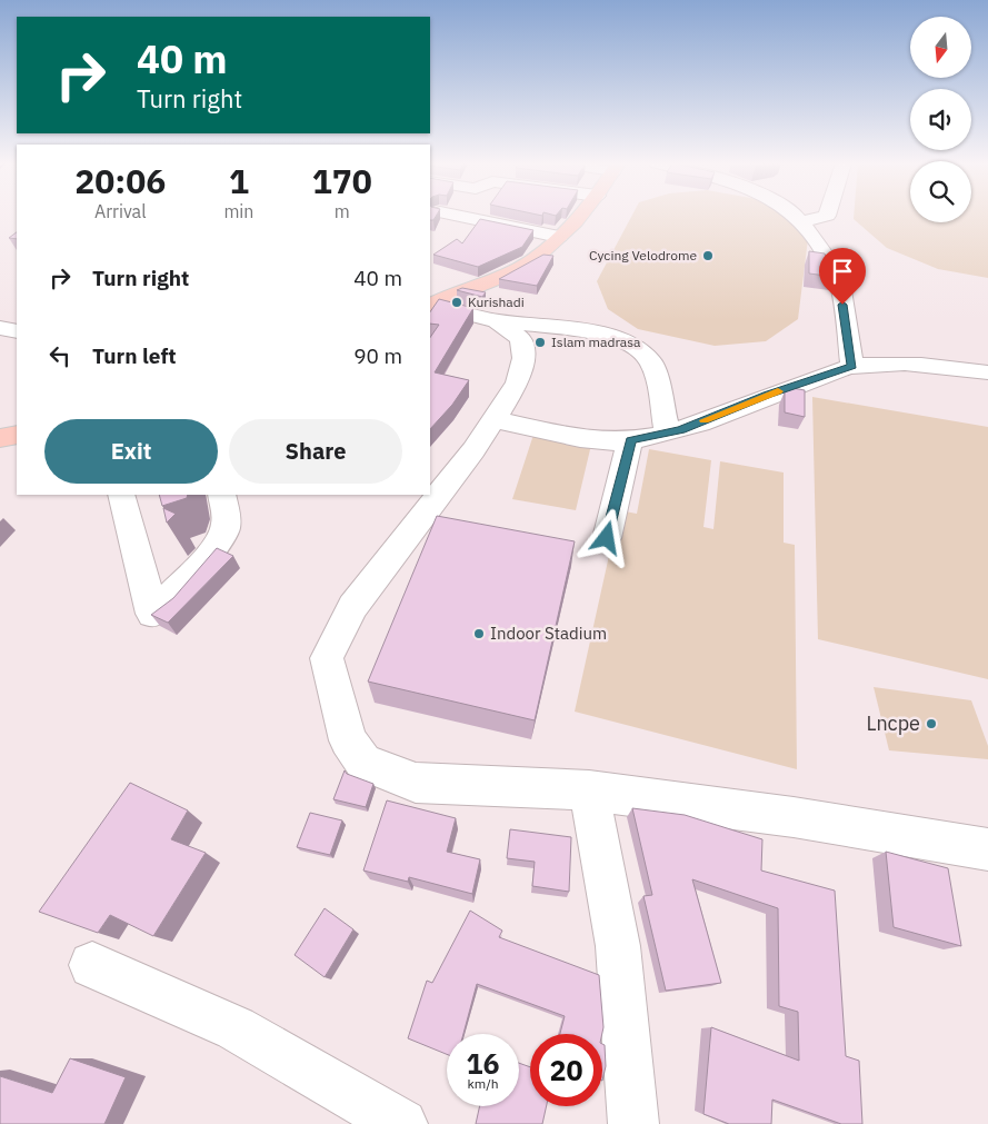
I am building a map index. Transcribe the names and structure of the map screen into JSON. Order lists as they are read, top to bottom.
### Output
{
  "places": [
    "Cycing Velodrome",
    "Kurishadi",
    "Islam madrasa",
    "Indoor Stadium",
    "Lncpe"
  ],
  "north": "bottom",
  "page": {
    "turn": ["40 m", "Turn right"],
    "eta": [
      "20:06",
      "Arrival",
      "1",
      "min",
      "170",
      "m"
    ],
    "list": [
      {
        "name": "Turn right",
        "value": "40 m"
      },
      {
        "name": "Turn left",
        "value": "90 m"
      }
    ],
    "buttons": ["Exit", "Share"],
    "speed": "16 km/h",
    "limit": "20"
  }
}
